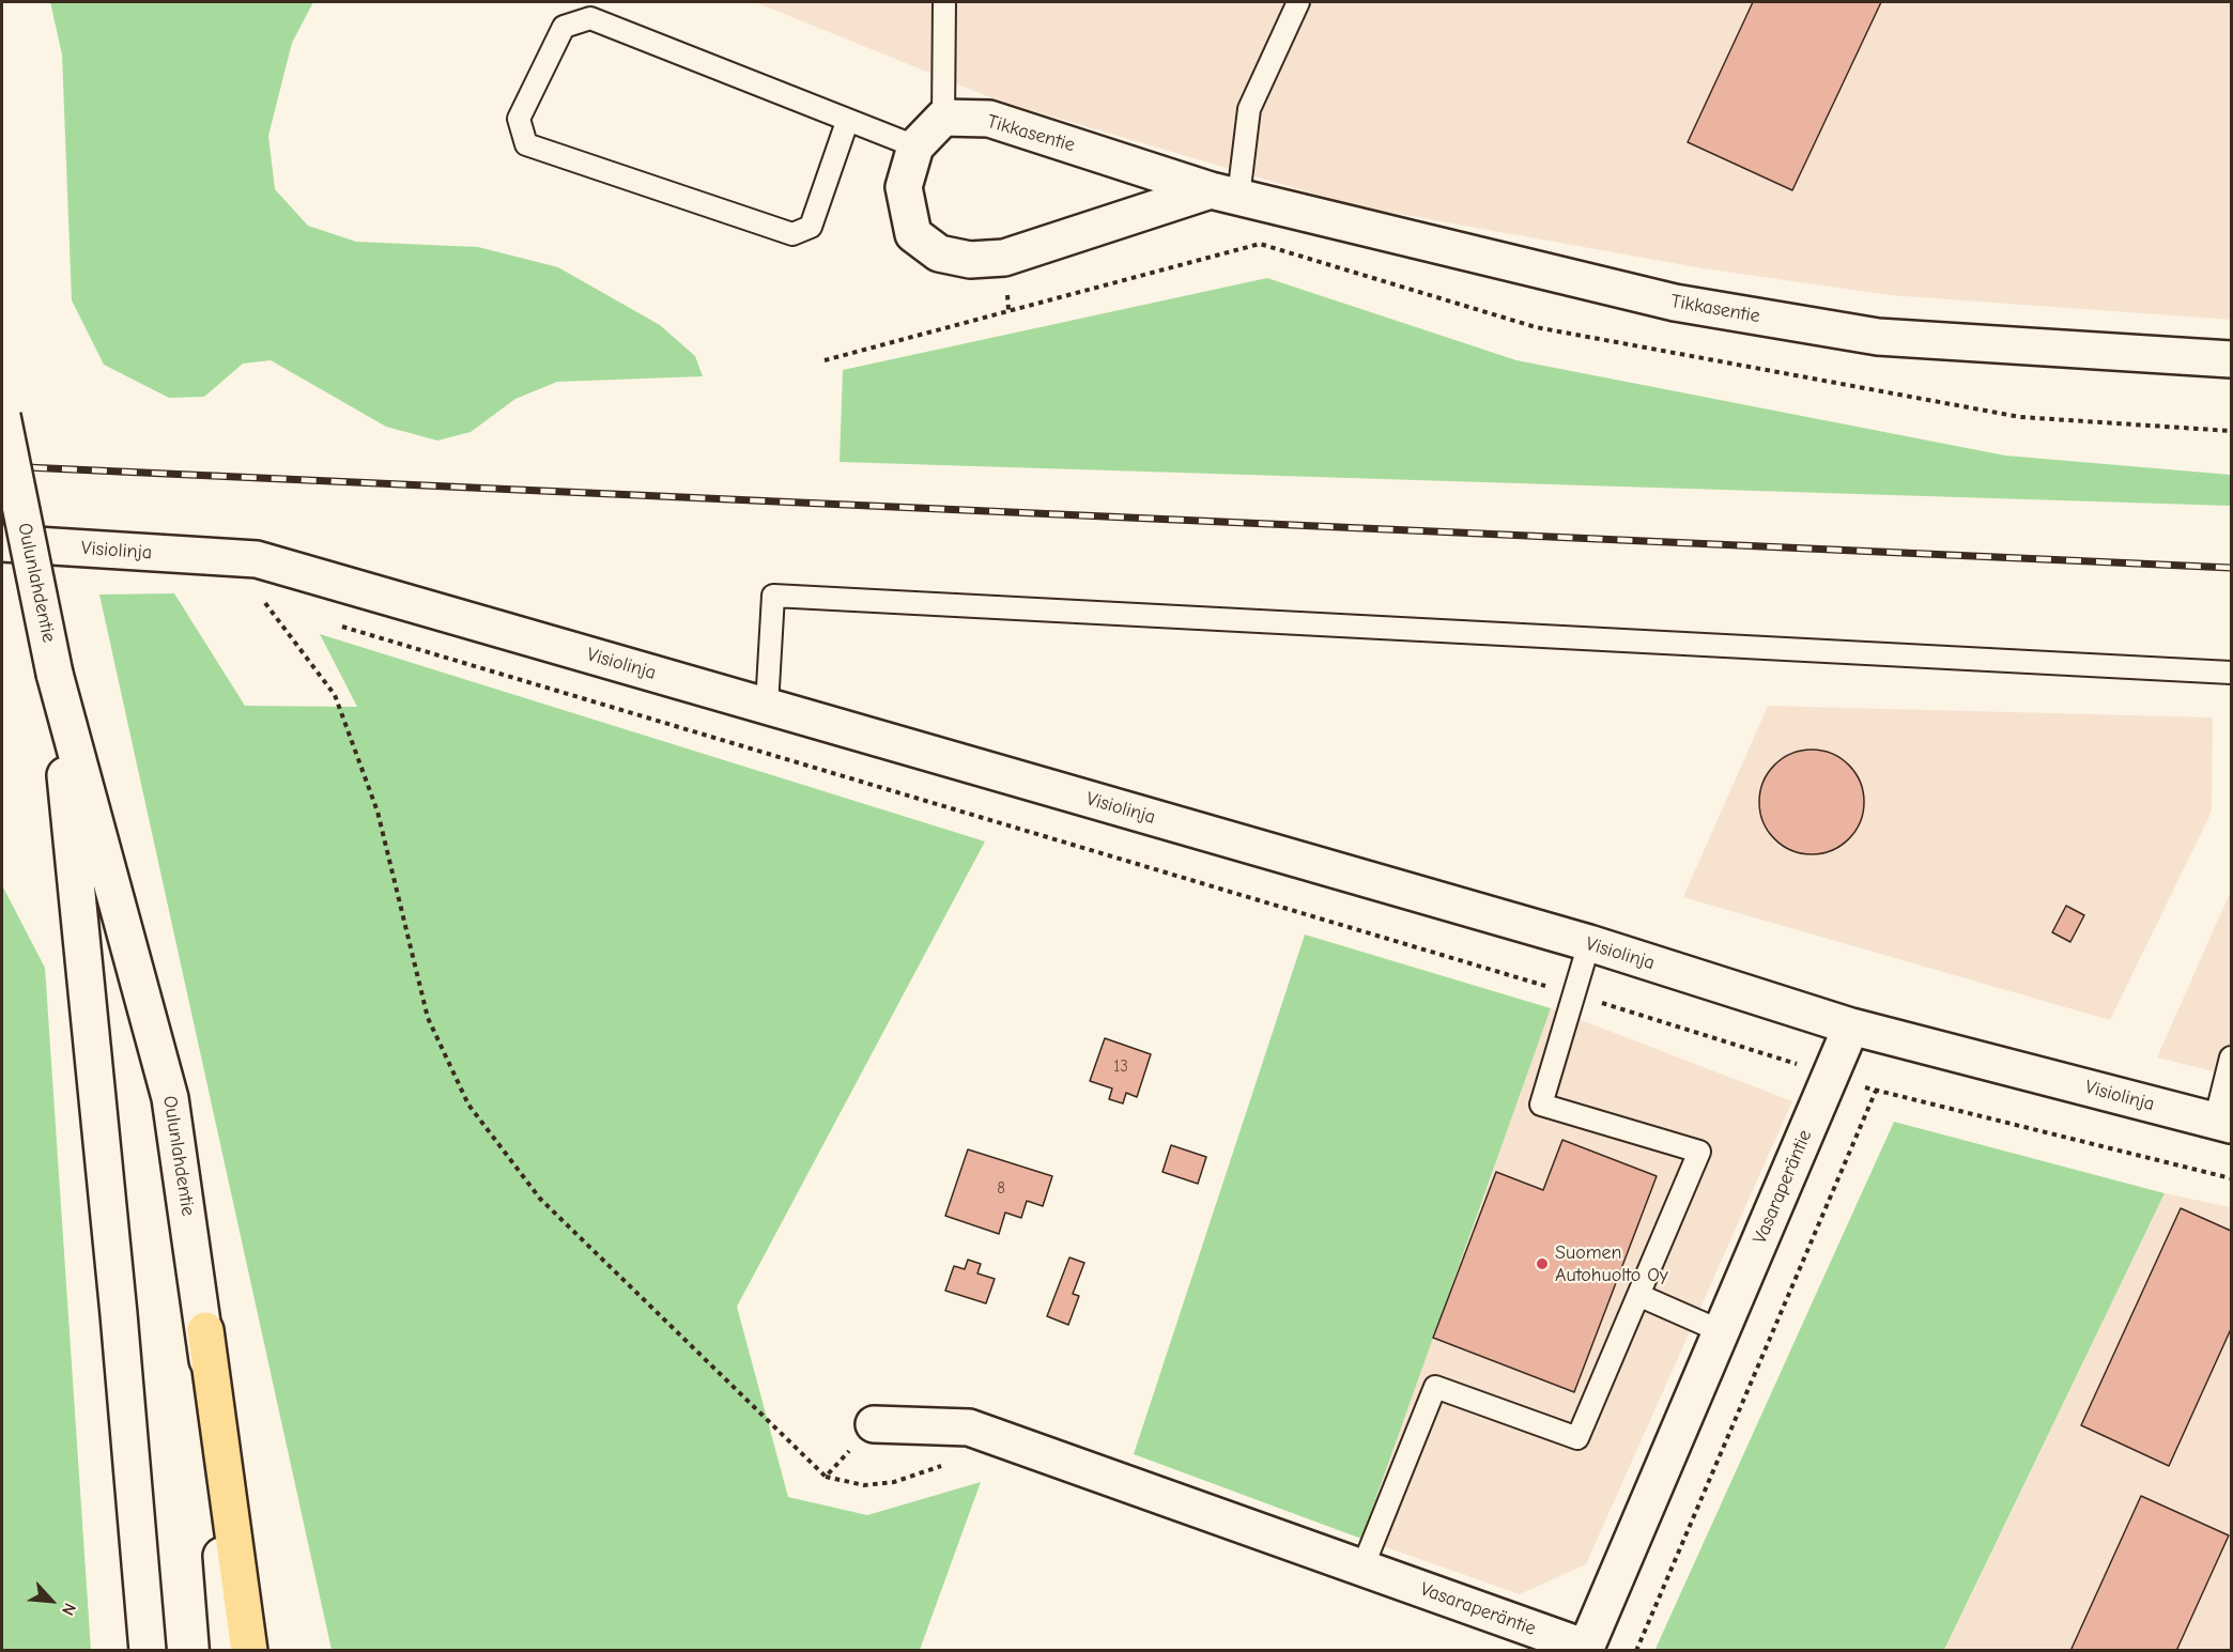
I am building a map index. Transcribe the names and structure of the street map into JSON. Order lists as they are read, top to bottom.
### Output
{
  "streets": {
    "street": [
      "Tikkasentie",
      "Visiolinja",
      "Oulunlahdentie",
      "Vasaraperäntie"
    ]
  },
  "crossings": [
    ["Visiolinja", "Vasaraperäntie"]
  ],
  "places": ["Suomen Autohuolto Oy"],
  "house_numbers": ["13", "8"],
  "north": "bottom right"
}
